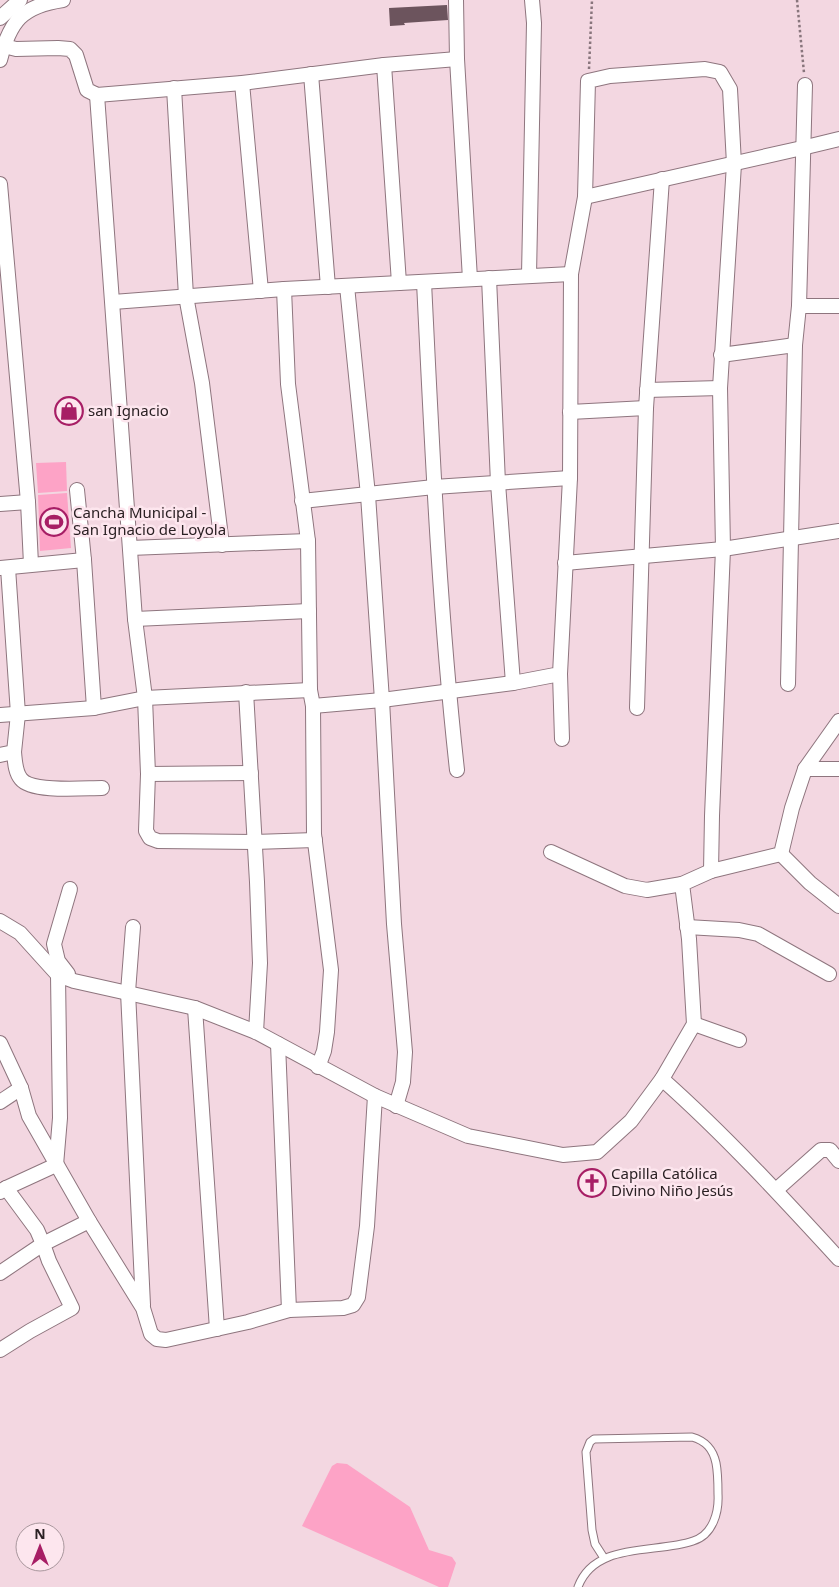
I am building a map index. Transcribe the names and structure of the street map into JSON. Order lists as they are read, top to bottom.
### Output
{
  "places": {
    "shop": ["san Ignacio"],
    "sports": ["Cancha Municipal - San Ignacio de Loyola"],
    "church": ["Capilla Católica Divino Niño Jesús"]
  },
  "north": "top"
}
